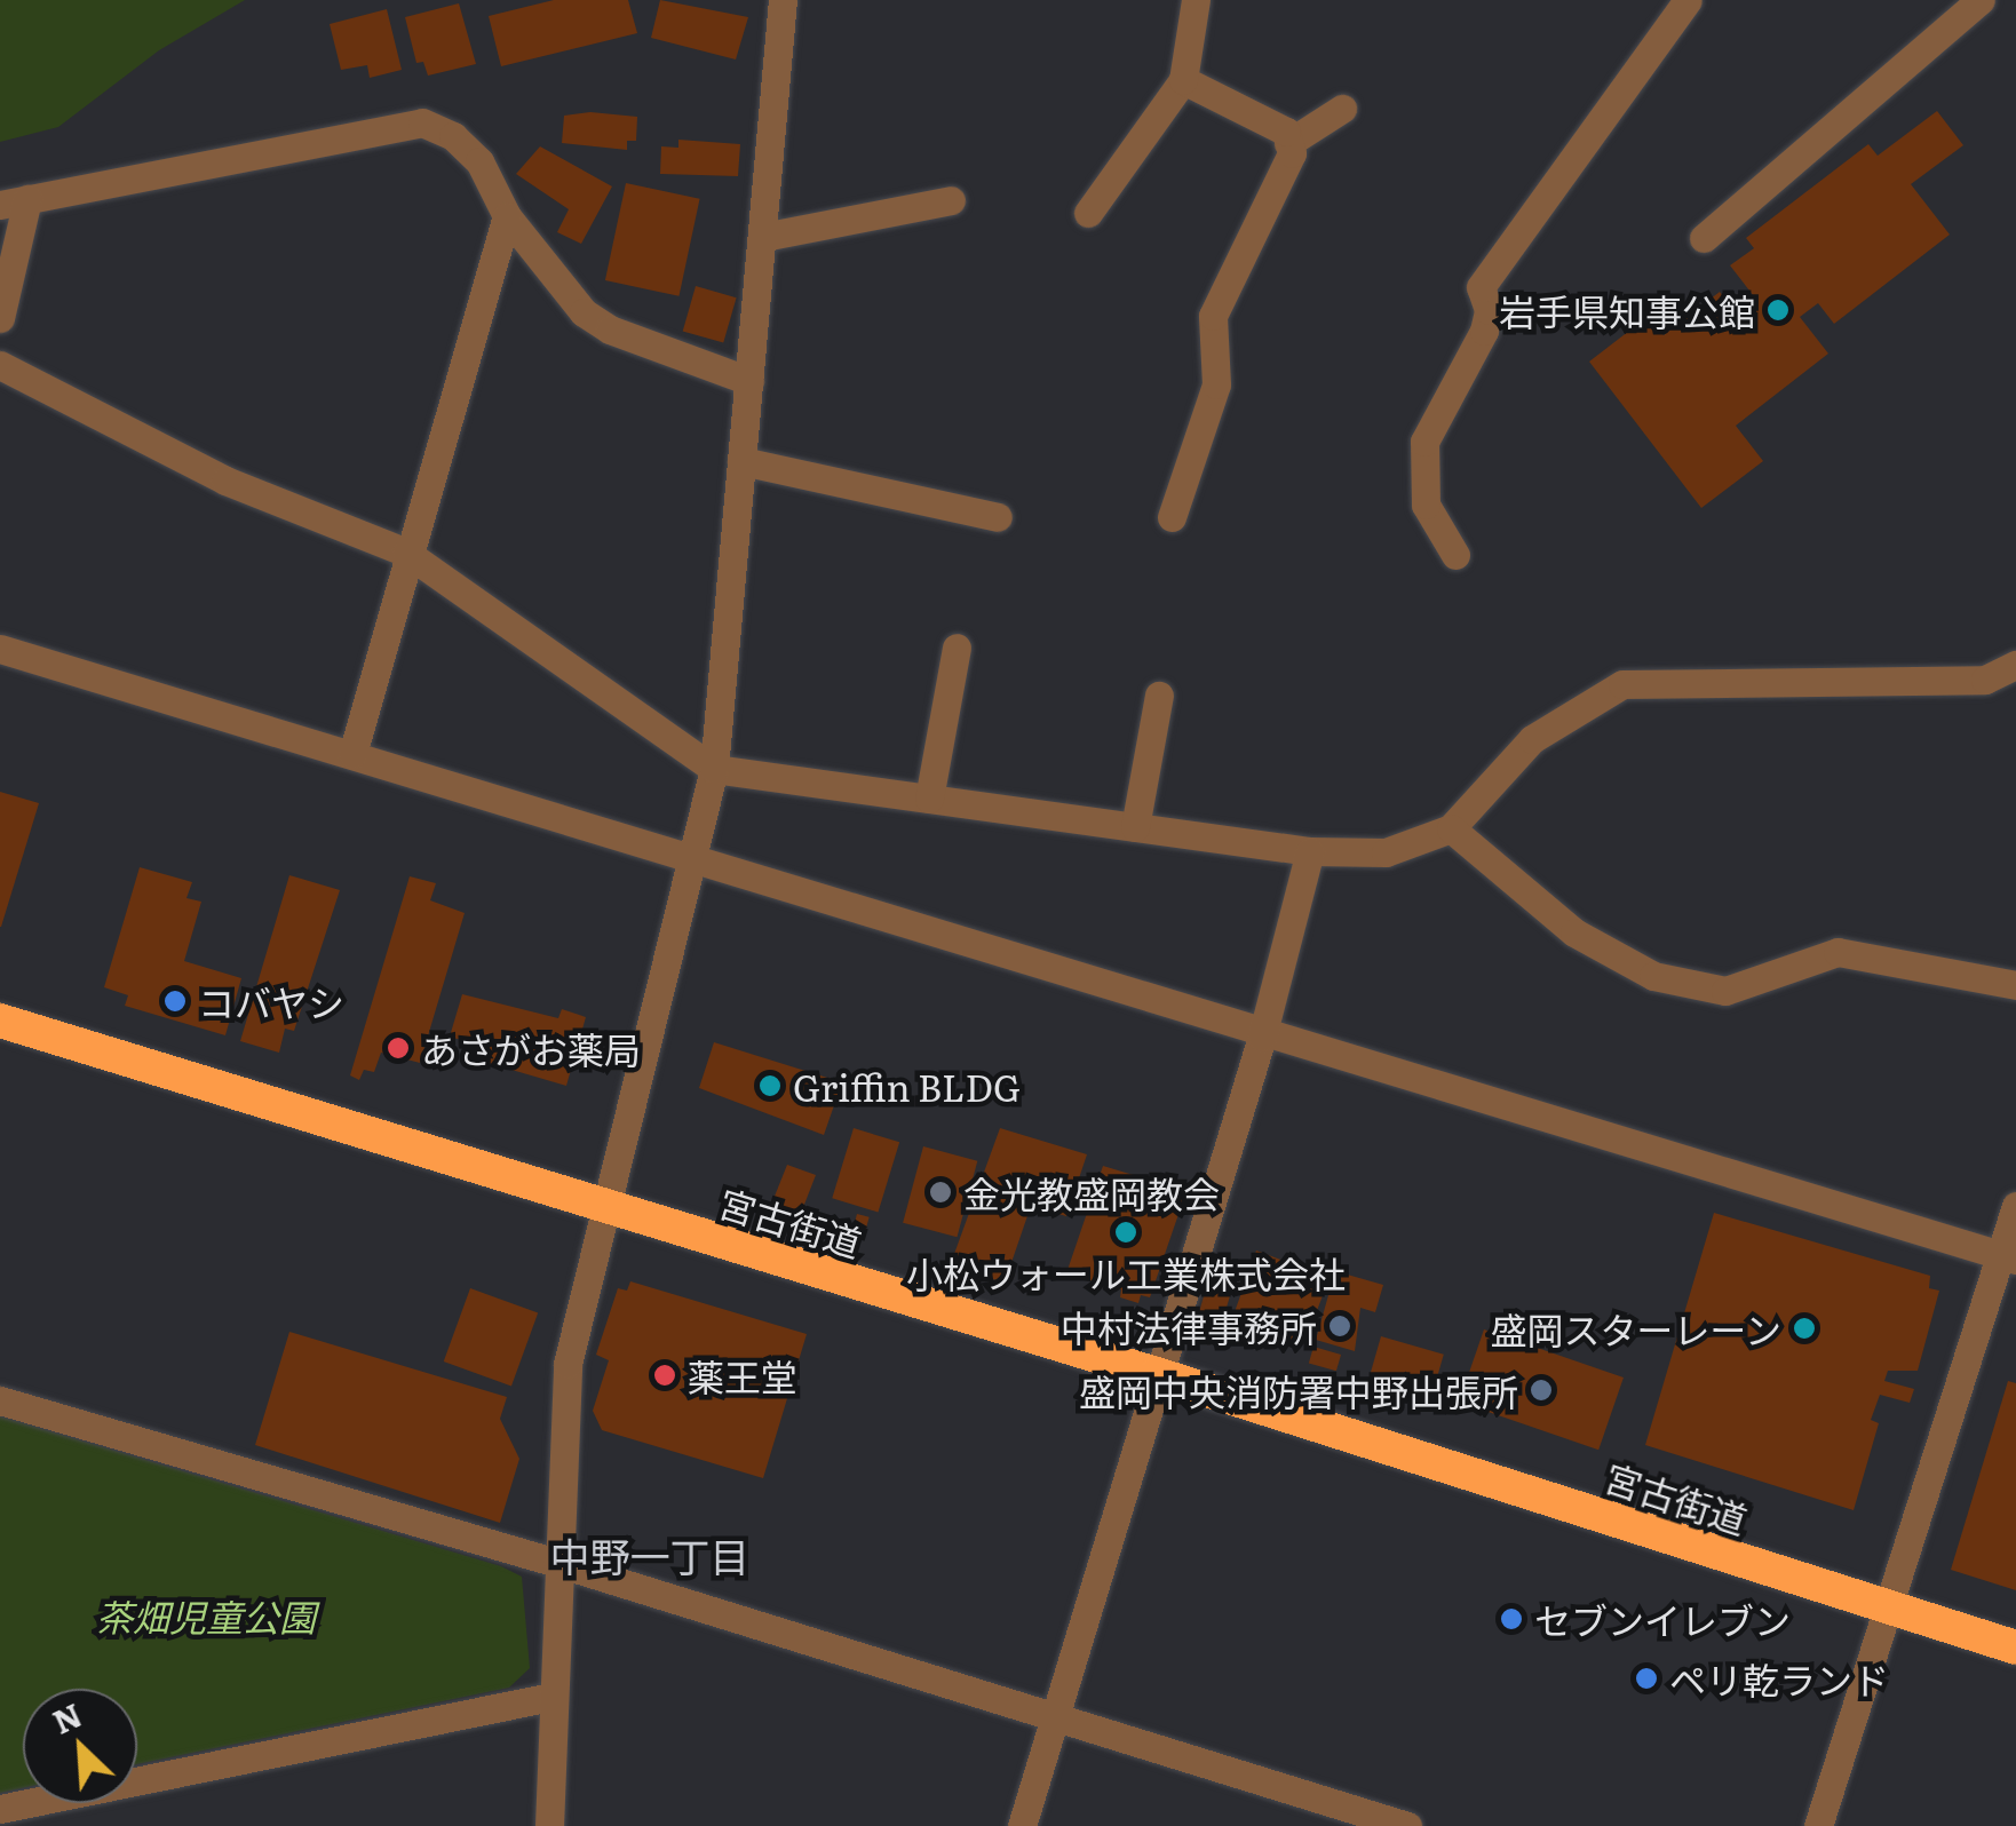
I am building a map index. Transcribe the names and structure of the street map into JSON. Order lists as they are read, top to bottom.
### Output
{
  "streets": {
    "highway": ["宮古街道"]
  },
  "districts": ["中野一丁目"],
  "parks": ["茶畑児童公園"],
  "places": [
    "岩手県知事公館",
    "コバヤシ",
    "あさがお薬局",
    "Griffin BLDG",
    "金光教盛岡教会",
    "小松ウォール工業株式会社",
    "中村法律事務所",
    "盛岡スターレーン",
    "薬王堂",
    "盛岡中央消防署中野出張所",
    "セブンイレブン",
    "ペリ乾ランド"
  ],
  "north": "top left"
}
